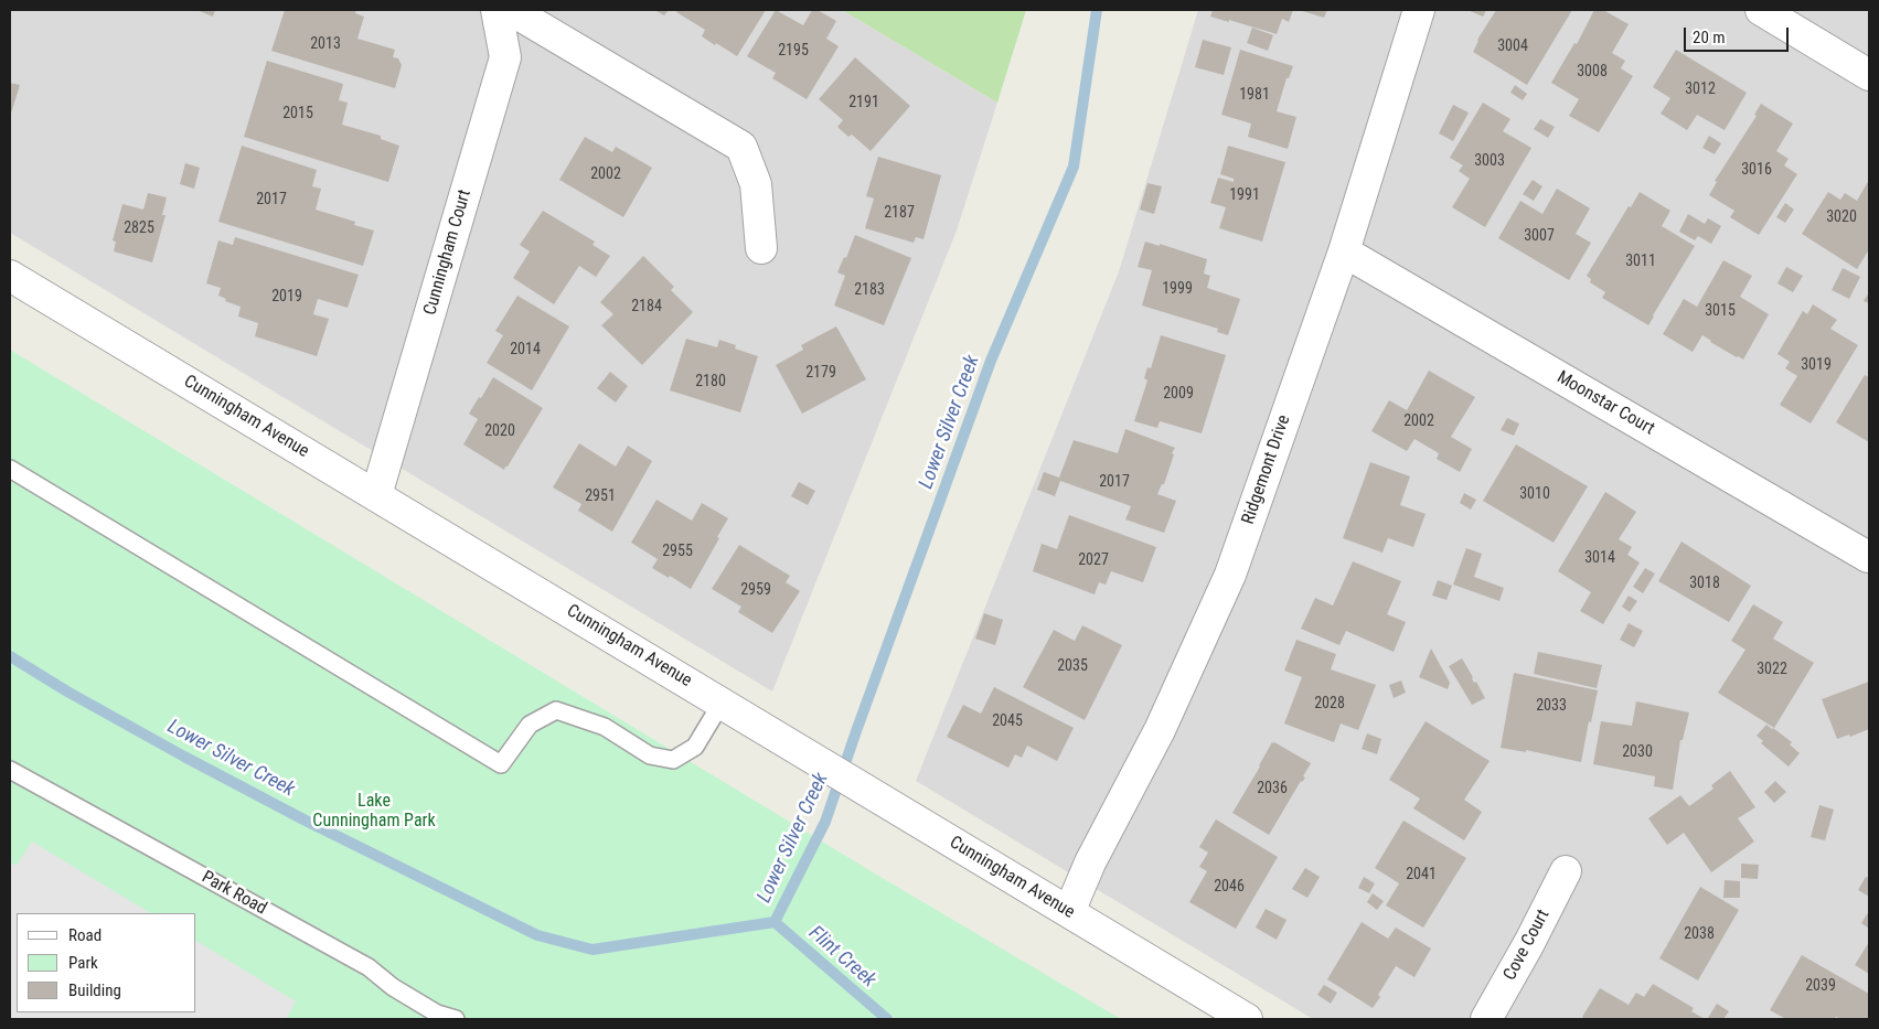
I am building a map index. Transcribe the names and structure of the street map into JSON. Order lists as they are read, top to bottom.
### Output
{
  "streets": {
    "street": [
      "Cunningham Court",
      "Moonstar Court",
      "Cunningham Avenue",
      "Ridgemont Drive",
      "Cove Court"
    ],
    "lane": ["Park Road"]
  },
  "crossings": [
    ["Cunningham Court", "Cunningham Avenue"],
    ["Moonstar Court", "Ridgemont Drive"],
    ["Cunningham Avenue", "Ridgemont Drive"]
  ],
  "water": ["Lower Silver Creek", "Flint Creek"],
  "parks": ["Lake Cunningham Park"],
  "house_numbers": [
    "2013",
    "3004",
    "2195",
    "3008",
    "3012",
    "1981",
    "2191",
    "2015",
    "3003",
    "3016",
    "2002",
    "1991",
    "2017",
    "2187",
    "3020",
    "2825",
    "3007",
    "3011",
    "1999",
    "2183",
    "2019",
    "2184",
    "3015",
    "2014",
    "3019",
    "2179",
    "2180",
    "2009",
    "2002",
    "2020",
    "2017",
    "3010",
    "2951",
    "2955",
    "3014",
    "2027",
    "3018",
    "2959",
    "2035",
    "3022",
    "2028",
    "2033",
    "2045",
    "2030",
    "2036",
    "2041",
    "2046",
    "2038",
    "2039"
  ],
  "legend": ["Road", "Park", "Building"],
  "scale_bar": "20 m"
}
